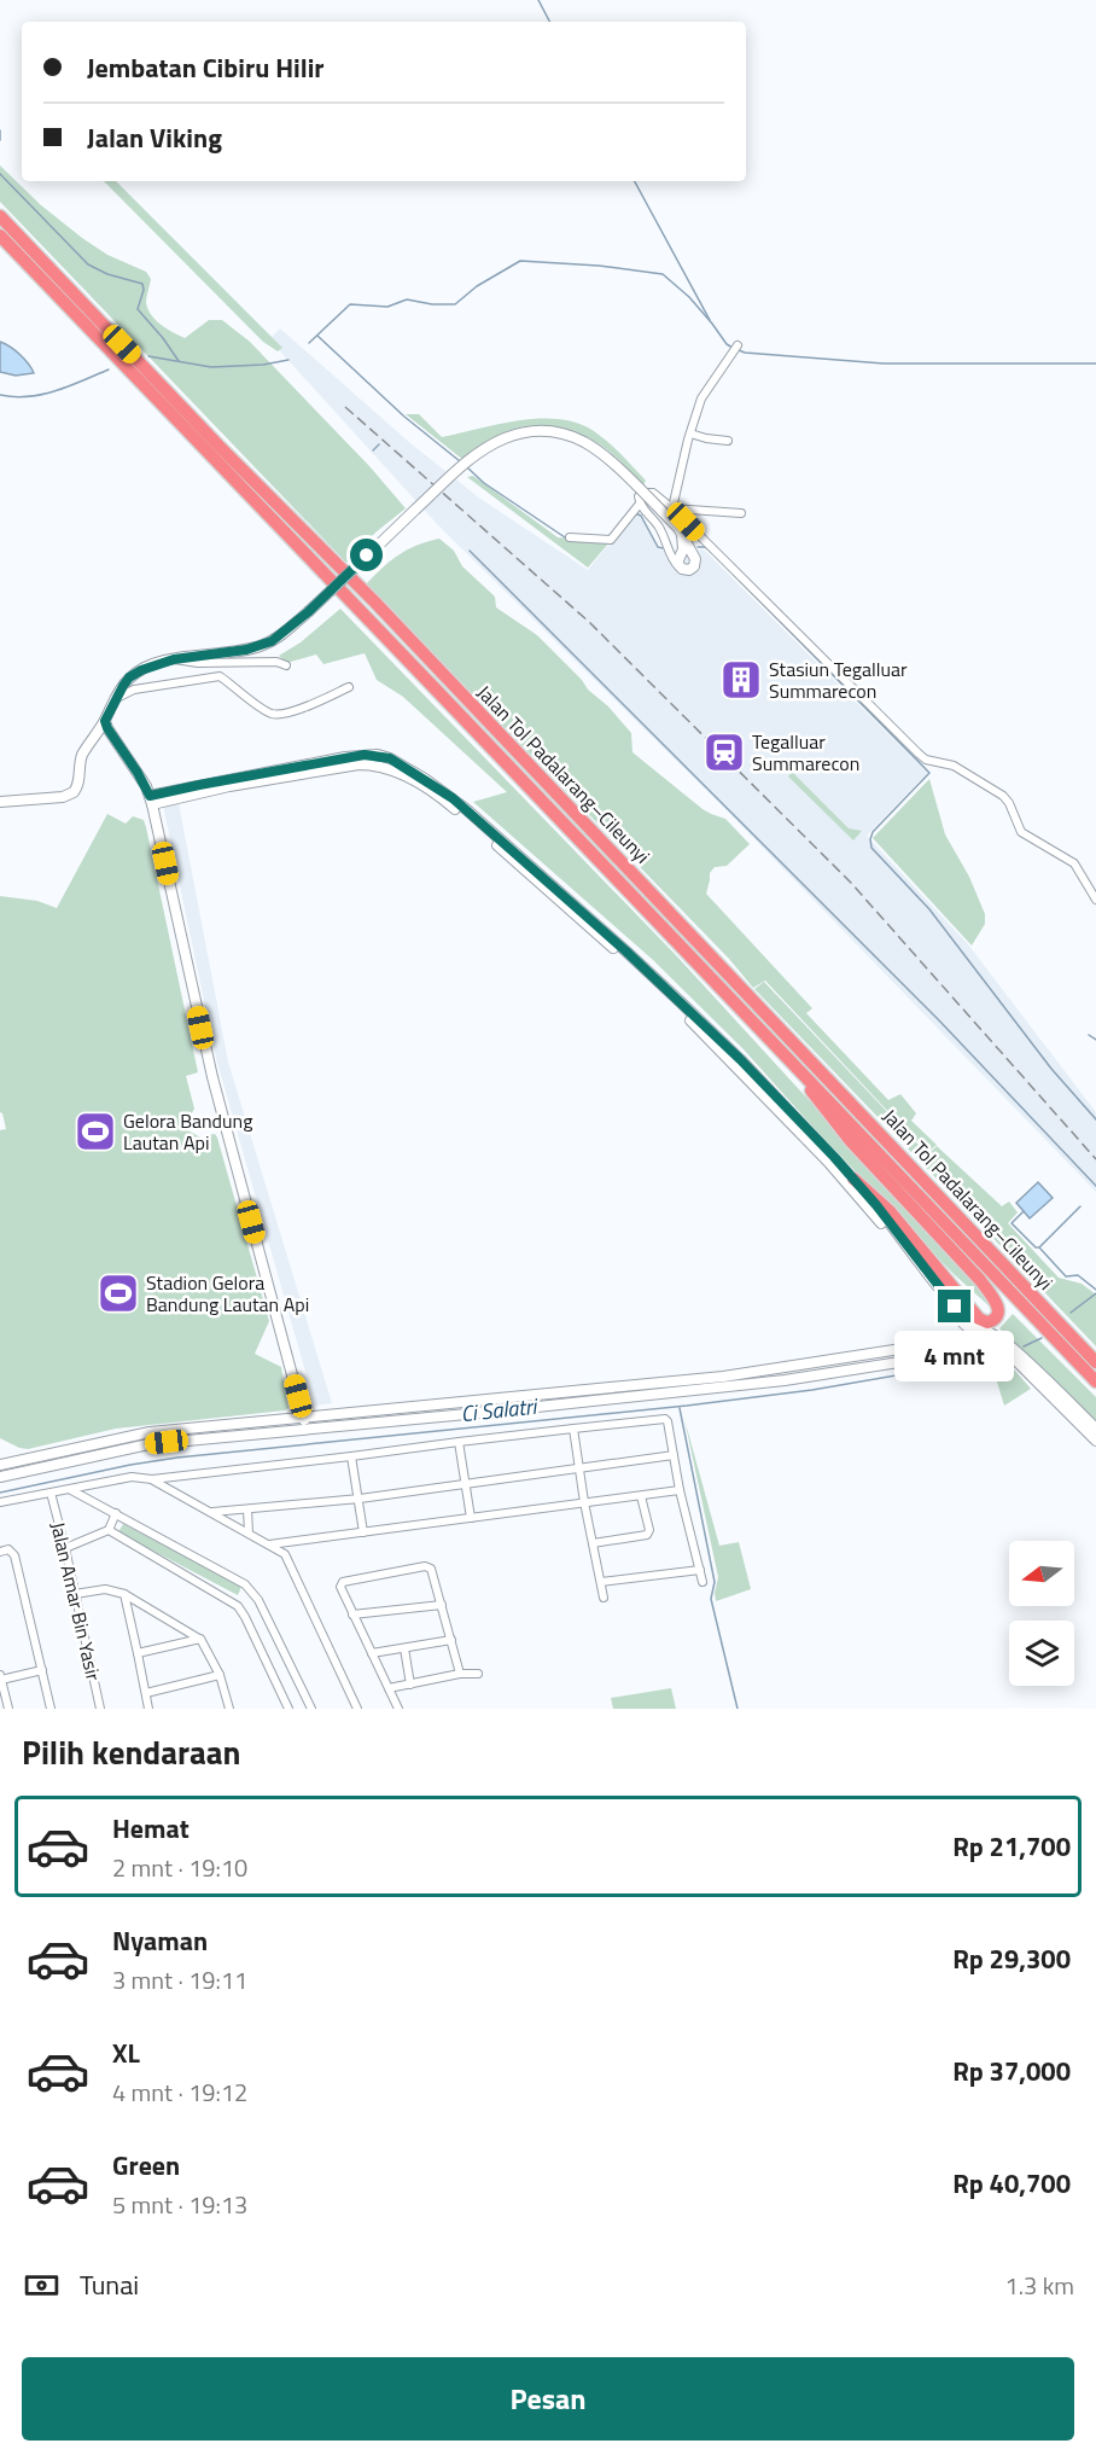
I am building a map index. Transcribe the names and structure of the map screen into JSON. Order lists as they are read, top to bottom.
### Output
{
  "streets": {
    "highway": ["Jalan Tol Padalarang–Cileunyi"],
    "street": ["Jalan Amar Bin Yasir"]
  },
  "water": ["Ci Salatri"],
  "places": {
    "building": ["Stasiun Tegalluar Summarecon"],
    "station": ["Tegalluar Summarecon"],
    "sports": ["Gelora Bandung Lautan Api", "Stadion Gelora Bandung Lautan Api"]
  },
  "north": "left",
  "page": {
    "banner": ["Jembatan Cibiru Hilir", "Jalan Viking"],
    "bubble": "4 mnt",
    "heading": "Pilih kendaraan",
    "list": [
      {
        "name": "Hemat",
        "note": "2 mnt · 19:10",
        "value": "Rp 21,700"
      },
      {
        "name": "Nyaman",
        "note": "3 mnt · 19:11",
        "value": "Rp 29,300"
      },
      {
        "name": "XL",
        "note": "4 mnt · 19:12",
        "value": "Rp 37,000"
      },
      {
        "name": "Green",
        "note": "5 mnt · 19:13",
        "value": "Rp 40,700"
      }
    ],
    "pay": ["Tunai", "1.3 km"],
    "buttons": "Pesan"
  }
}
